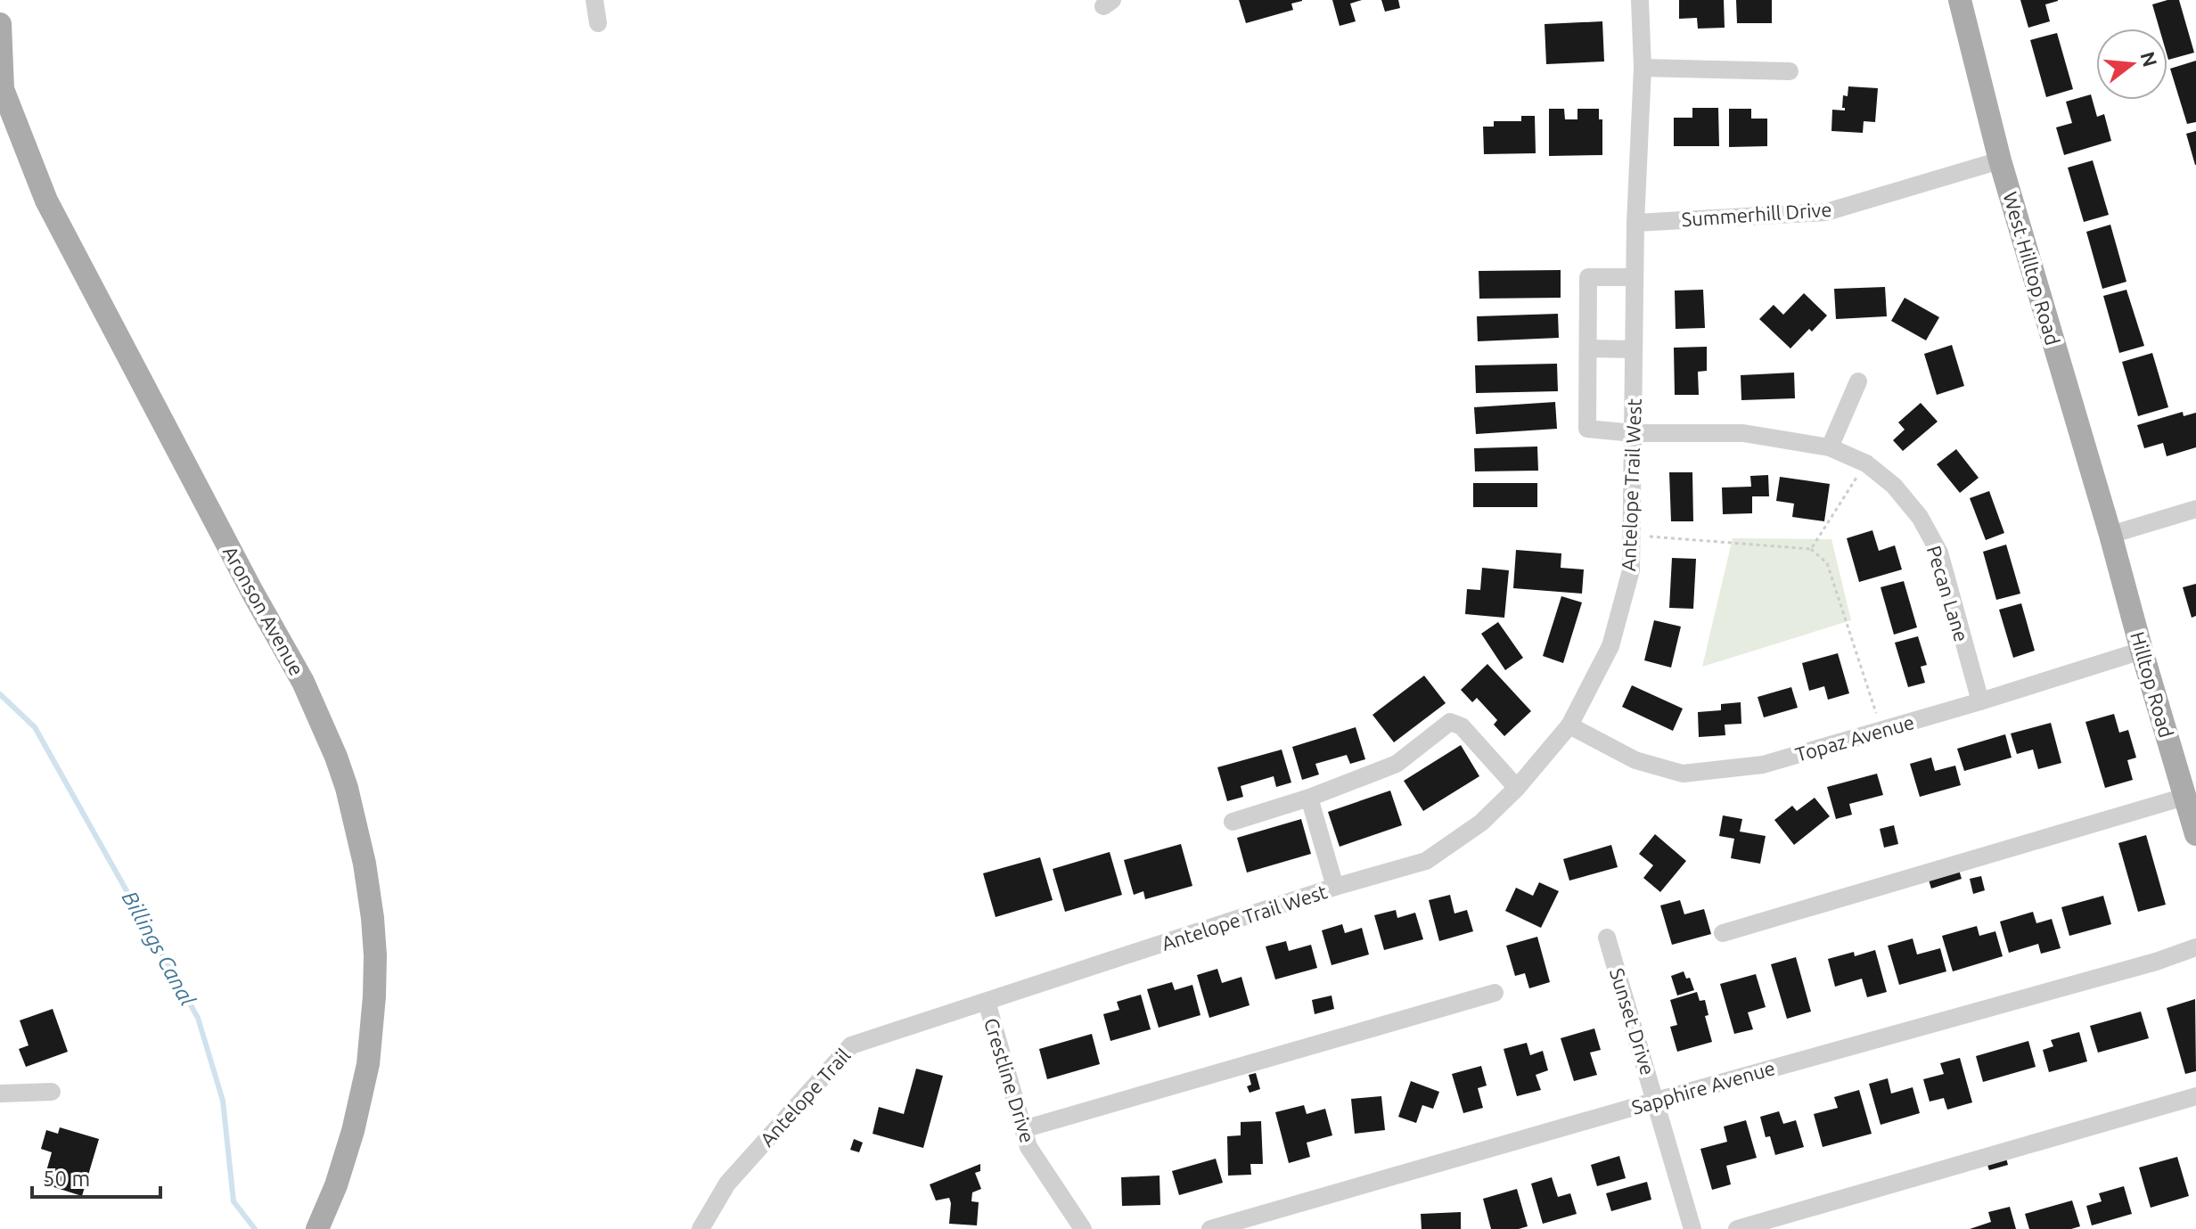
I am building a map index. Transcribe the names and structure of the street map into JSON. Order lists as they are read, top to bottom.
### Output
{
  "streets": {
    "main road": ["West Hilltop Road", "Aronson Avenue", "Hilltop Road"],
    "street": [
      "Summerhill Drive",
      "Antelope Trail West",
      "Pecan Lane",
      "Topaz Avenue",
      "Sunset Drive",
      "Crestline Drive",
      "Sapphire Avenue",
      "Antelope Trail"
    ]
  },
  "crossings": [
    ["Summerhill Drive", "West Hilltop Road"],
    ["Summerhill Drive", "Antelope Trail West"],
    ["West Hilltop Road", "Hilltop Road"],
    ["Antelope Trail West", "Pecan Lane"],
    ["Antelope Trail West", "Topaz Avenue"],
    ["Antelope Trail West", "Crestline Drive"],
    ["Antelope Trail West", "Antelope Trail"],
    ["Pecan Lane", "Topaz Avenue"],
    ["Hilltop Road", "Topaz Avenue"],
    ["Sunset Drive", "Sapphire Avenue"],
    ["Crestline Drive", "Antelope Trail"]
  ],
  "water": ["Billings Canal"],
  "scale_bar": "50 m",
  "north": "right"
}
